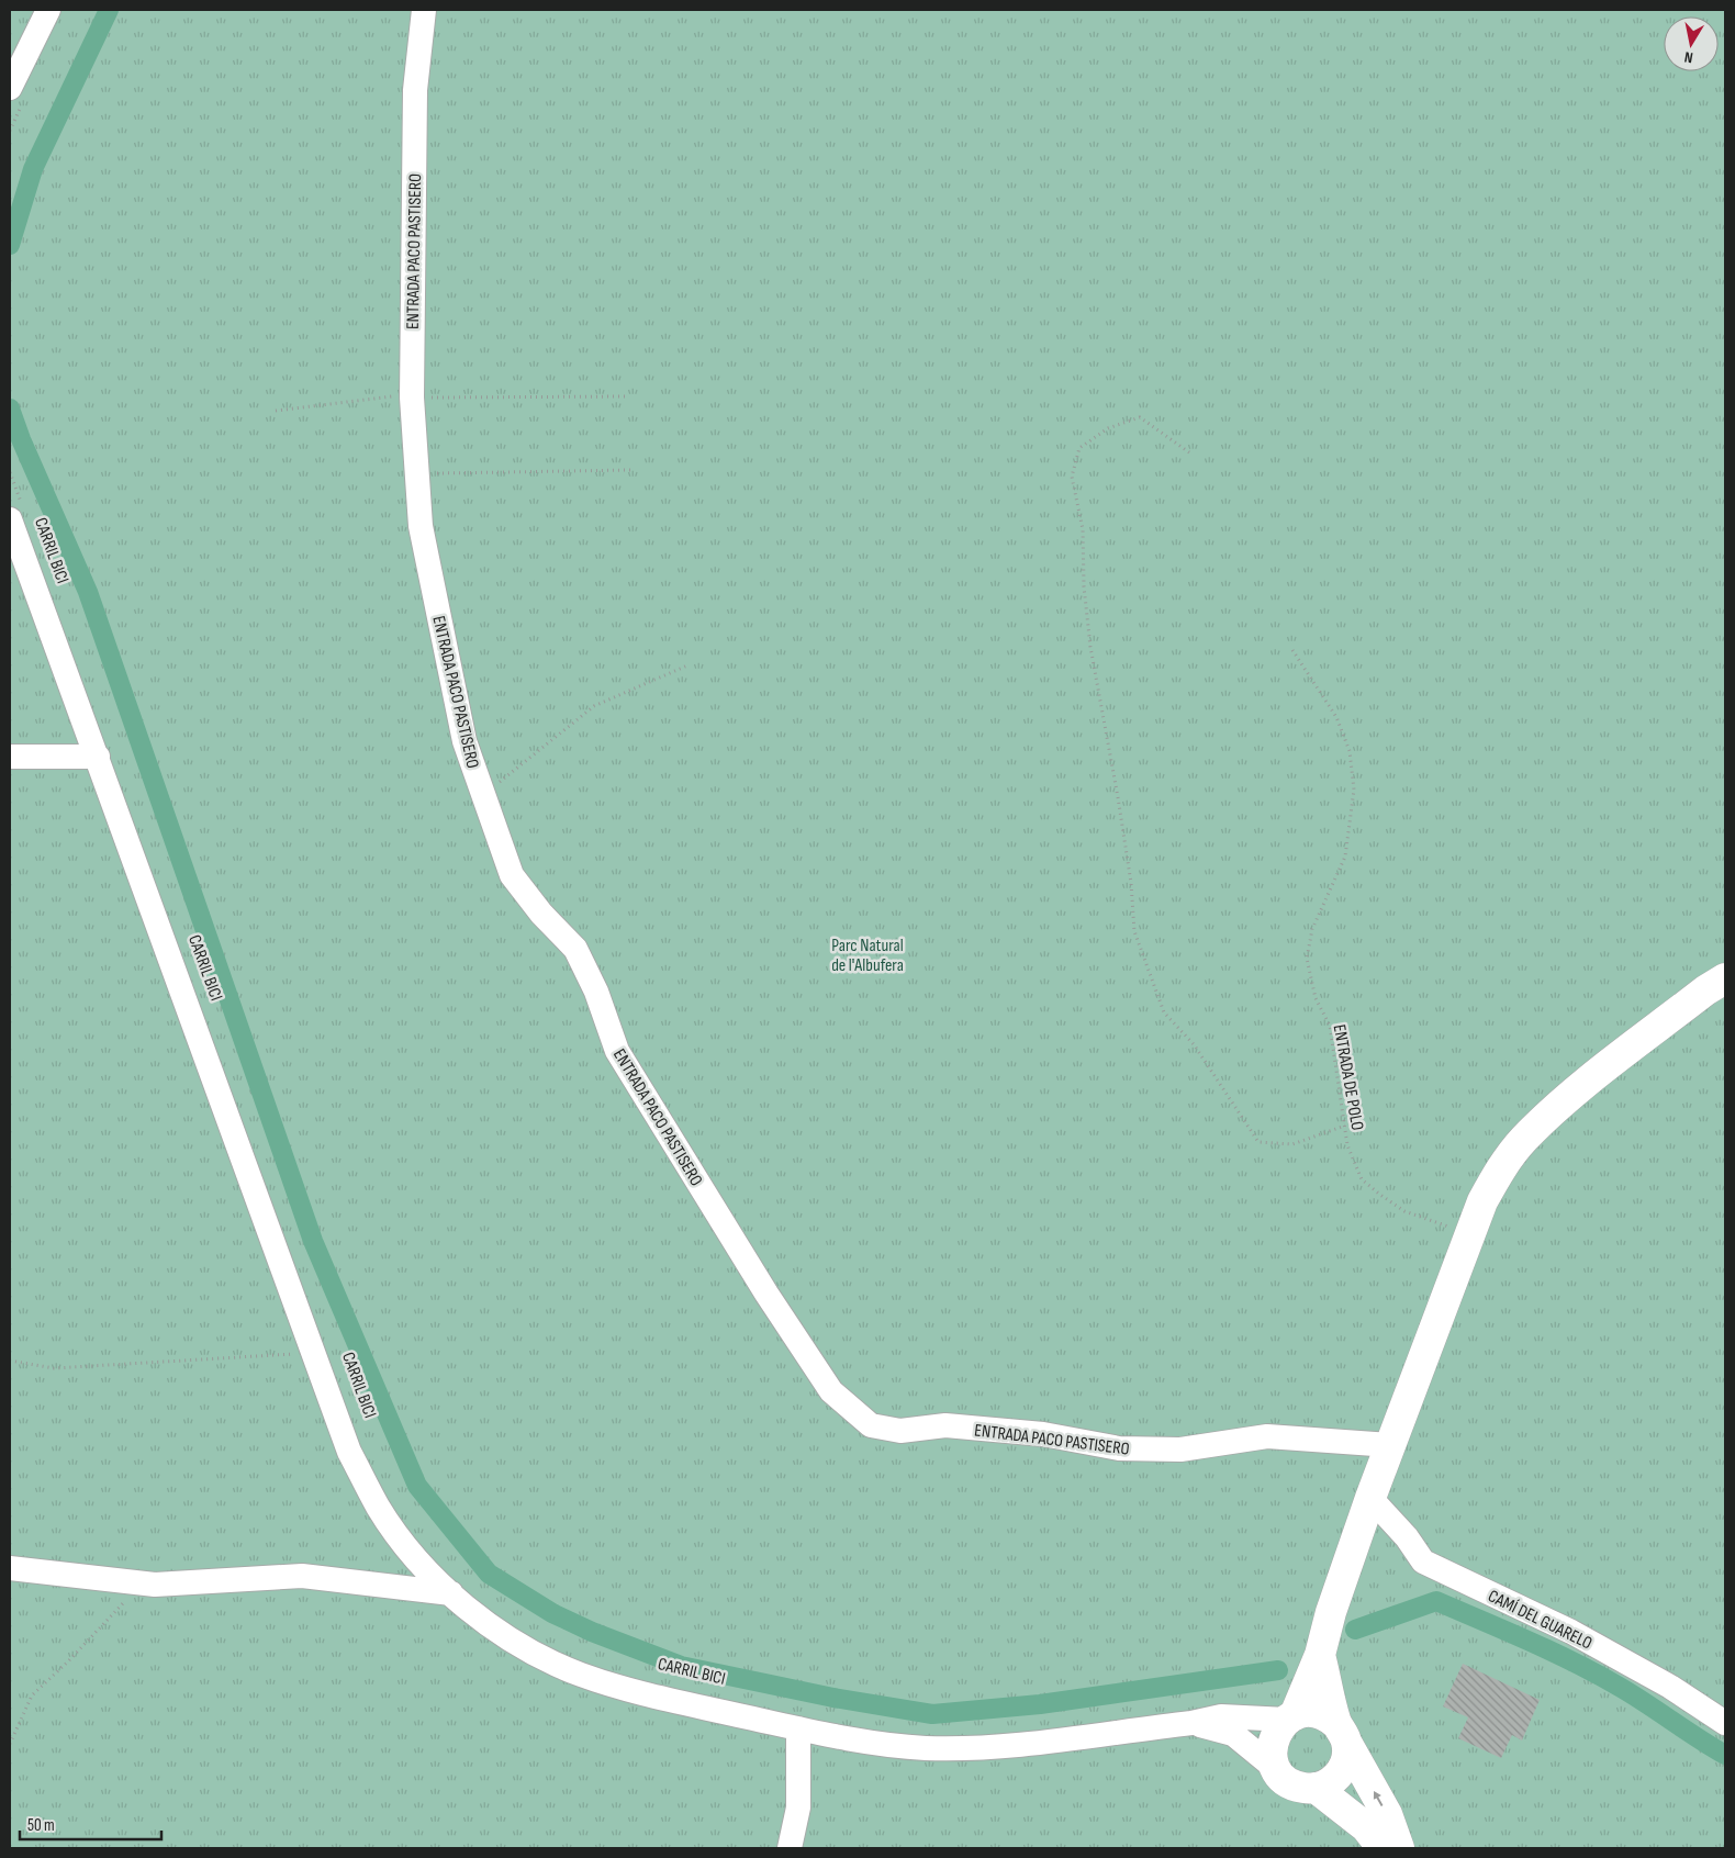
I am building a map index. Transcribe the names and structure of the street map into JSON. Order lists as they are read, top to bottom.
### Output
{
  "streets": {
    "street": ["ENTRADA PACO PASTISERO", "CAMÍ DEL GUARELO"],
    "path": ["CARRIL BICI", "ENTRADA DE POLO"]
  },
  "parks": ["Parc Natural de l'Albufera"],
  "scale_bar": "50 m",
  "north": "bottom"
}
